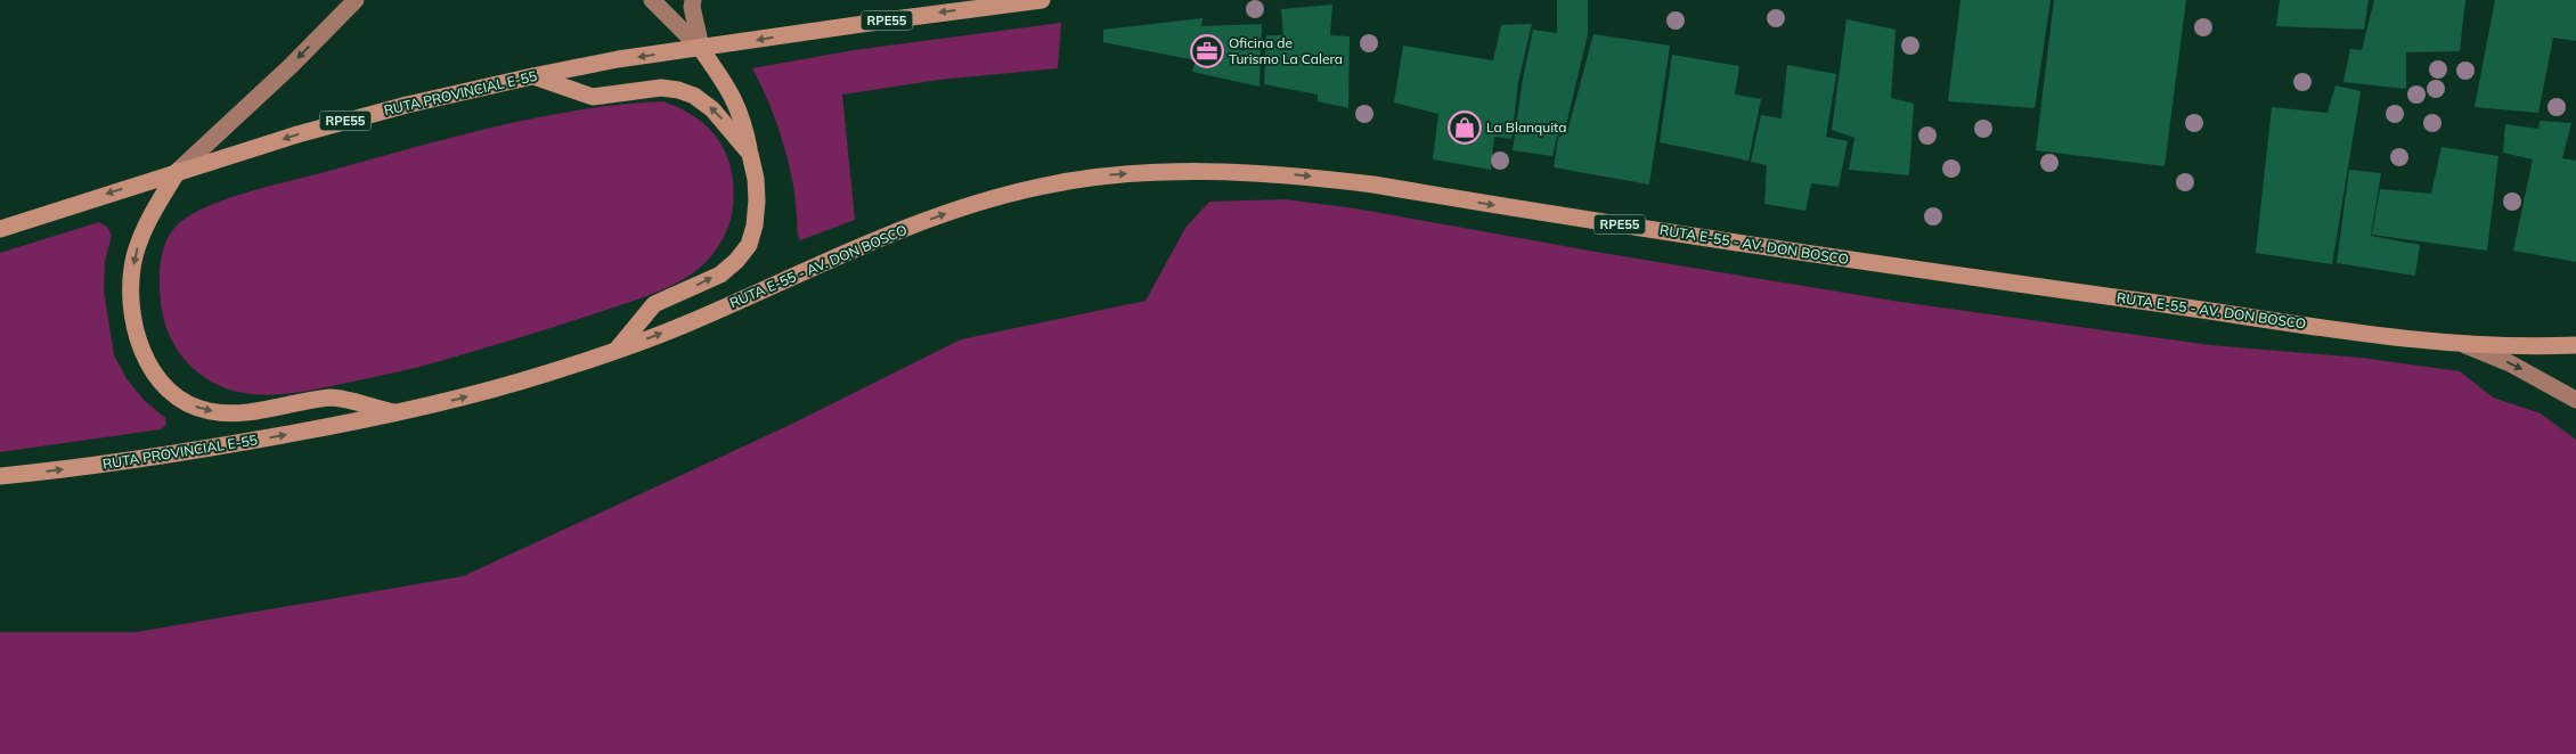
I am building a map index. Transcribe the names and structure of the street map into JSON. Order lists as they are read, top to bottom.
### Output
{
  "streets": {
    "main road": ["RPE55", "RUTA PROVINCIAL E-55", "RUTA E-55 - AV. DON BOSCO"]
  },
  "crossings": [
    ["RUTA PROVINCIAL E-55", "RUTA E-55 - AV. DON BOSCO"]
  ],
  "one_way": ["RUTA E-55 - AV. DON BOSCO"],
  "places": {
    "office": ["Oficina de Turismo La Calera"],
    "shop": ["La Blanquita"]
  }
}
